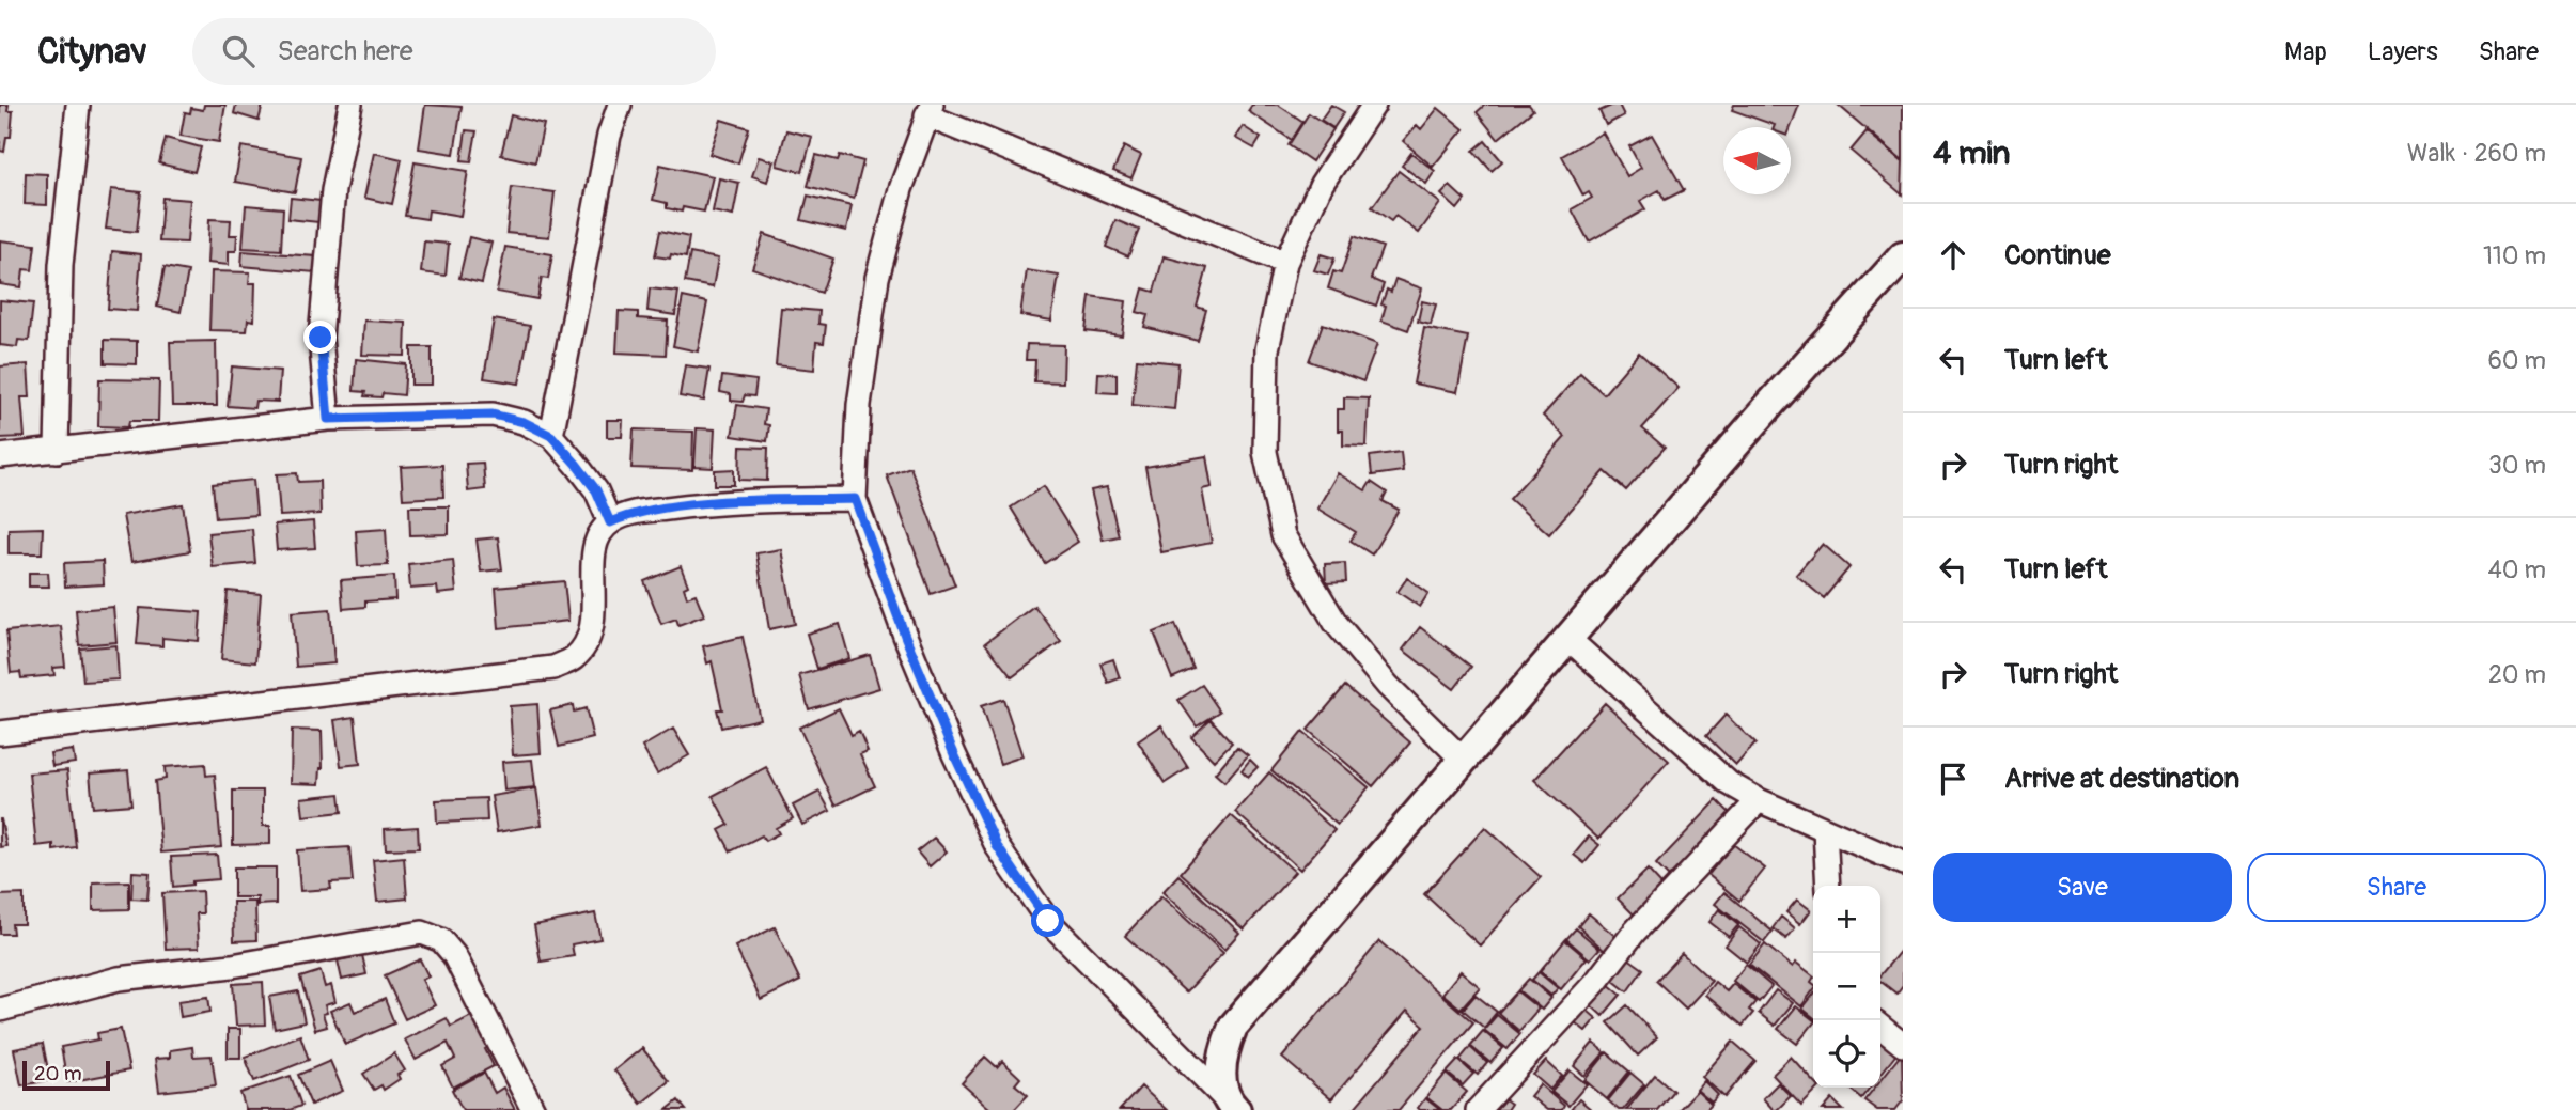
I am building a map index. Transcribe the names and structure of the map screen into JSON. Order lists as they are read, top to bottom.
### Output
{
  "scale_bar": "20 m",
  "north": "left",
  "page": {
    "header": "Citynav",
    "search": "Search here",
    "nav": ["Map", "Layers", "Share"],
    "heading": ["4 min", "Walk · 260 m"],
    "list": [
      ["Continue", "110 m"],
      ["Turn left", "60 m"],
      ["Turn right", "30 m"],
      ["Turn left", "40 m"],
      ["Turn right", "20 m"],
      "Arrive at destination"
    ],
    "buttons": ["Save", "Share"],
    "map_buttons": ["+", "−"],
    "scale": "20 m"
  }
}
